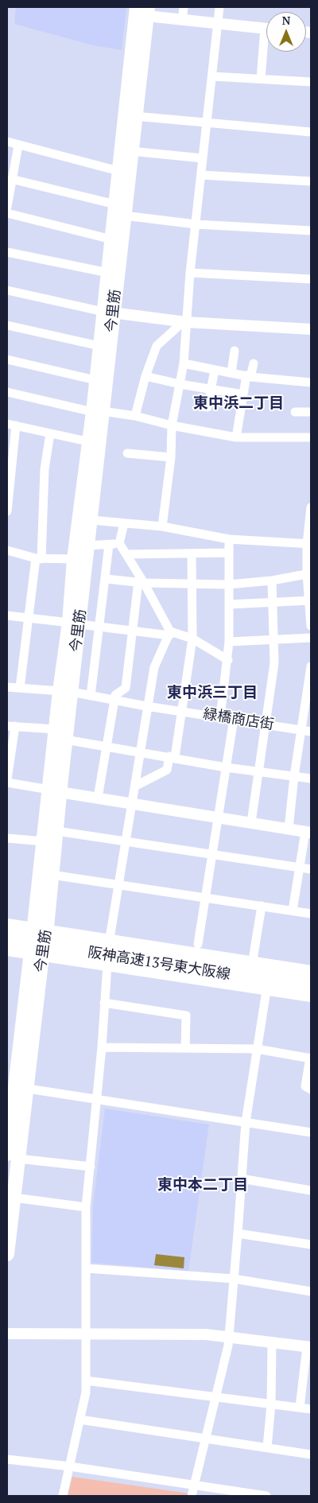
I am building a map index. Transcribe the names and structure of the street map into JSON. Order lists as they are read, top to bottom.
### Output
{
  "streets": {
    "highway": ["阪神高速13号東大阪線"],
    "main road": ["今里筋"],
    "street": ["緑橋商店街"]
  },
  "crossings": [
    ["今里筋", "緑橋商店街"]
  ],
  "districts": ["東中浜二丁目", "東中浜三丁目", "東中本二丁目"],
  "north": "top"
}
